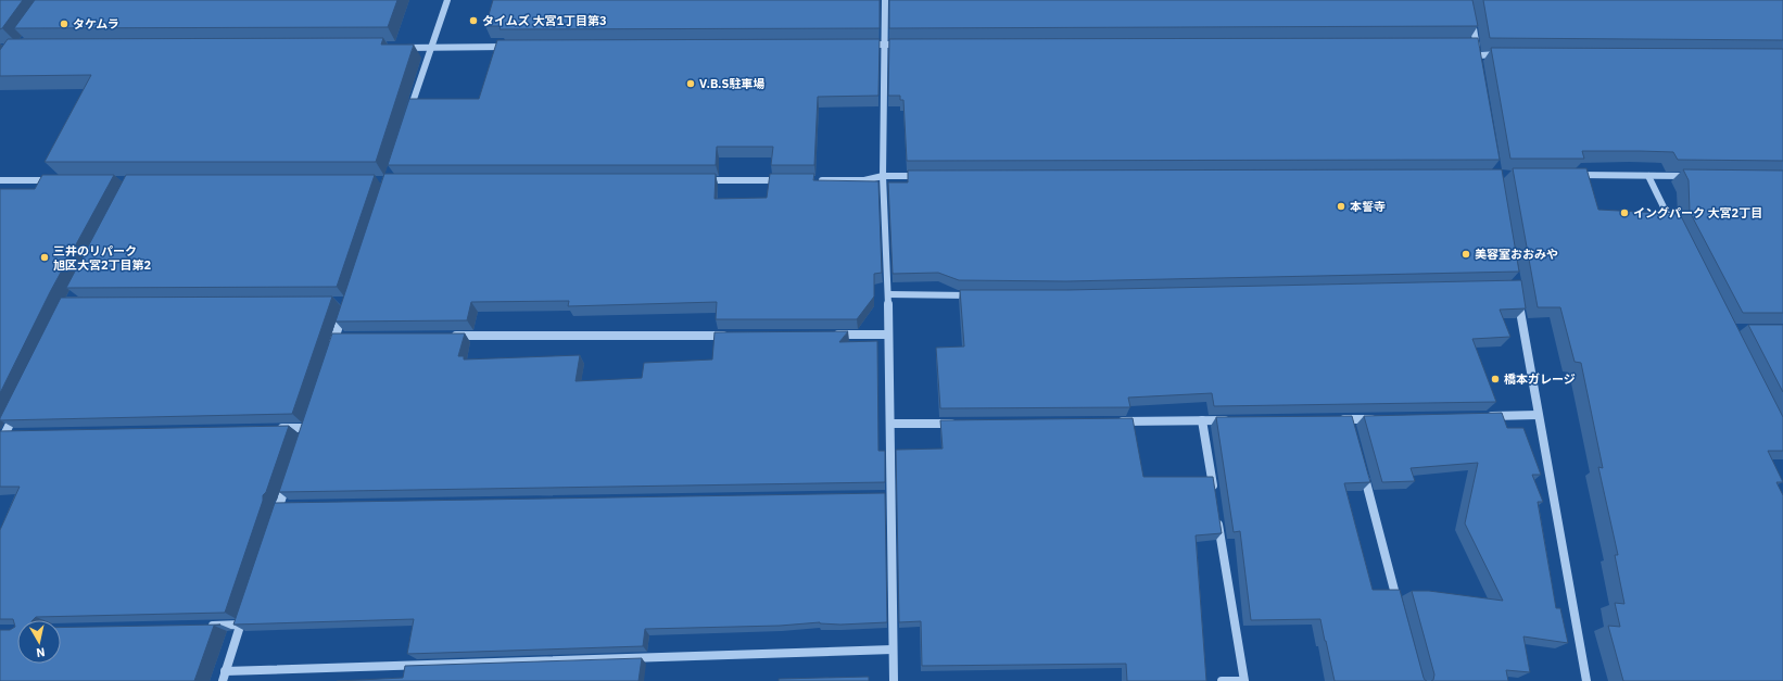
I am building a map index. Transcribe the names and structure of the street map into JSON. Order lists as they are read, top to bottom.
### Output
{
  "places": [
    "タイムズ 大宮1丁目第3",
    "タケムラ",
    "V.B.S駐車場",
    "本誓寺",
    "イングパーク 大宮2丁目",
    "美容室おおみや",
    "三井のリパーク 旭区大宮2丁目第2",
    "橋本ガレージ"
  ],
  "north": "bottom"
}
